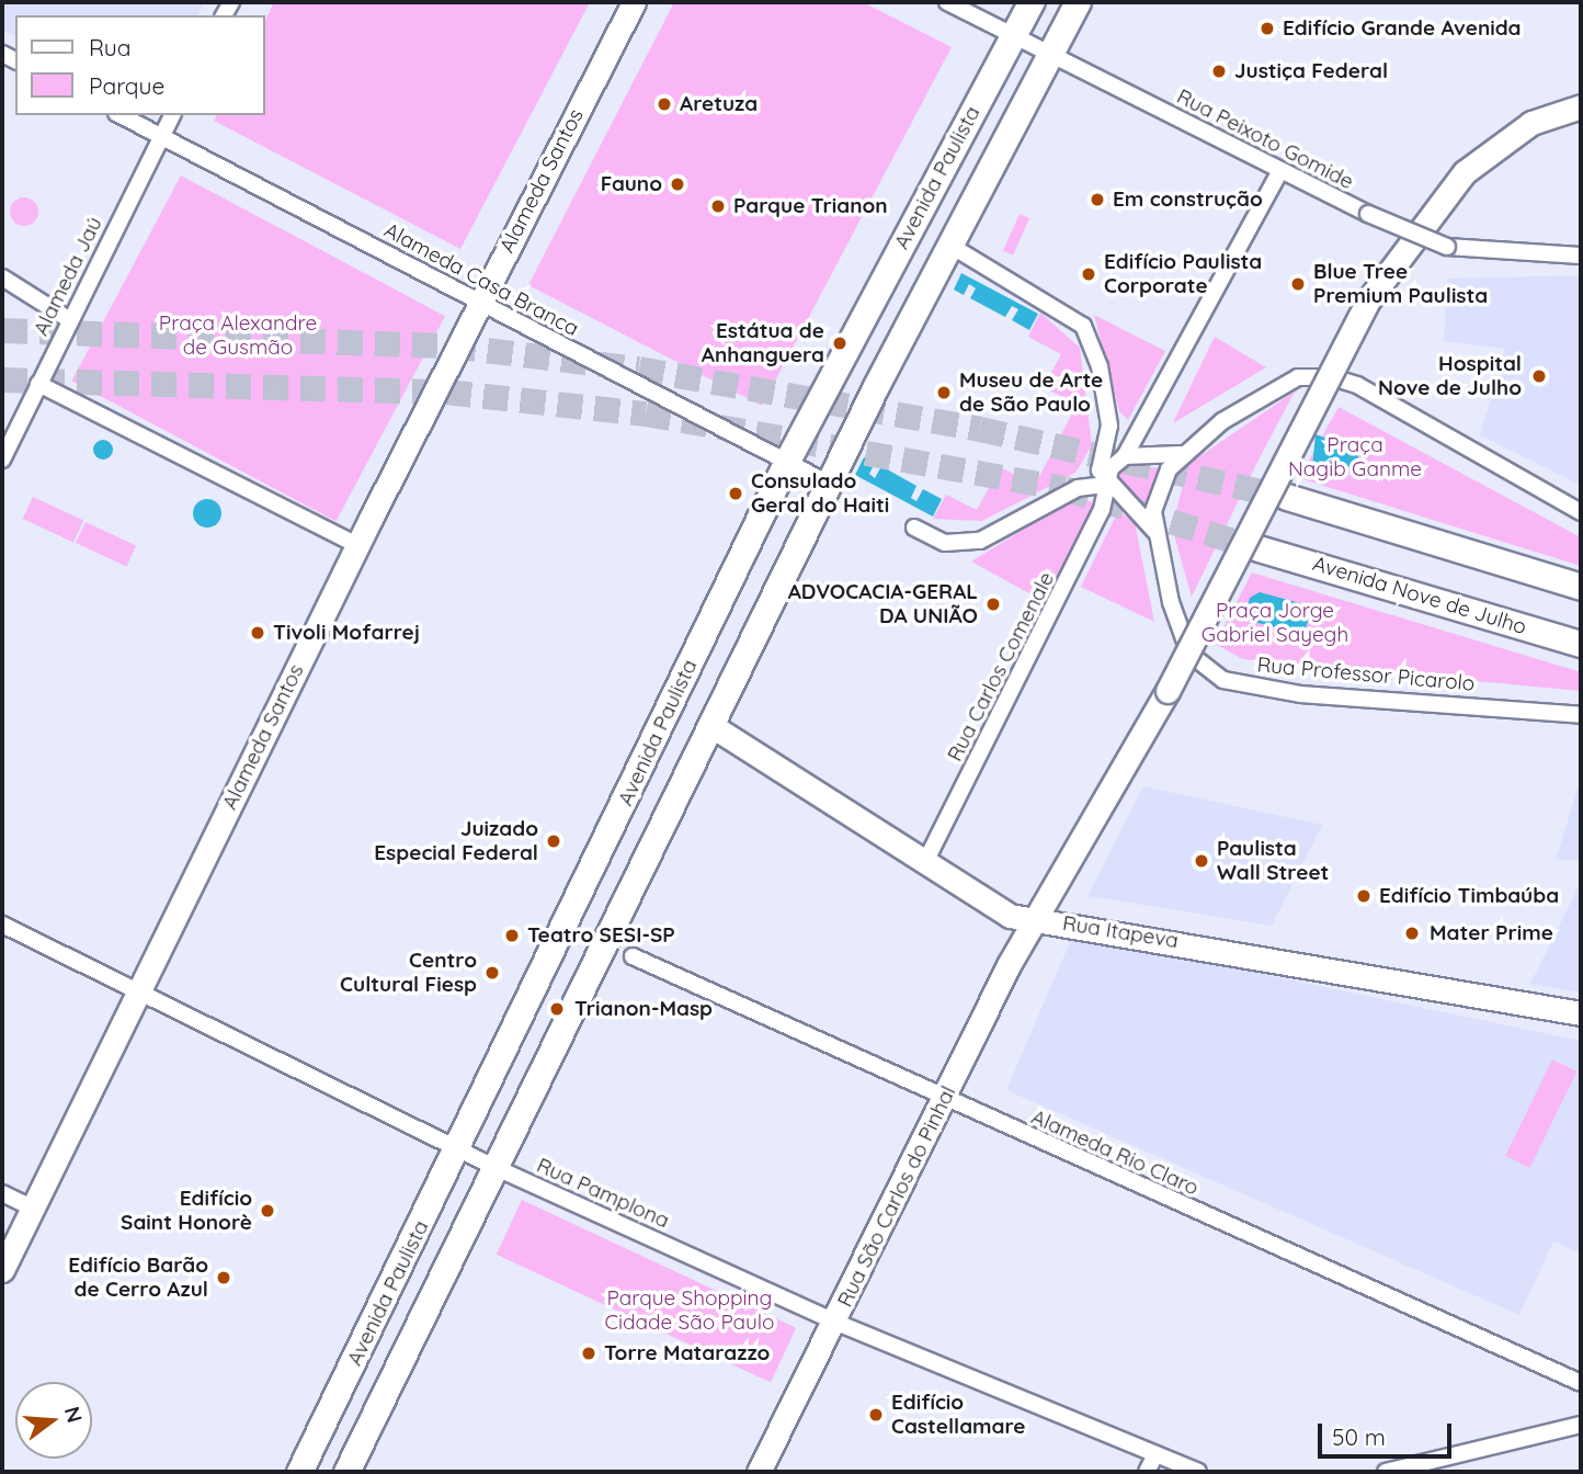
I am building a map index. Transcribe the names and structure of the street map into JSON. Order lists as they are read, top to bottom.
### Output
{
  "streets": {
    "main road": ["Avenida Paulista", "Avenida Nove de Julho"],
    "street": [
      "Rua Peixoto Gomide",
      "Alameda Santos",
      "Alameda Jaú",
      "Alameda Casa Branca",
      "Rua Carlos Comenale",
      "Rua Professor Picarolo",
      "Rua Itapeva",
      "Alameda Rio Claro",
      "Rua Pamplona",
      "Rua São Carlos do Pinhal"
    ]
  },
  "crossings": [
    ["Rua Peixoto Gomide", "Avenida Paulista"],
    ["Avenida Paulista", "Alameda Casa Branca"],
    ["Avenida Paulista", "Rua Itapeva"],
    ["Avenida Paulista", "Rua Pamplona"],
    ["Alameda Santos", "Alameda Casa Branca"],
    ["Alameda Santos", "Rua Pamplona"],
    ["Alameda Jaú", "Alameda Casa Branca"],
    ["Rua Carlos Comenale", "Rua Itapeva"],
    ["Rua Itapeva", "Rua São Carlos do Pinhal"],
    ["Alameda Rio Claro", "Rua São Carlos do Pinhal"],
    ["Rua Pamplona", "Rua São Carlos do Pinhal"]
  ],
  "parks": [
    "Praça Alexandre de Gusmão",
    "Praça Nagib Ganme",
    "Praça Jorge Gabriel Sayegh",
    "Parque Shopping Cidade São Paulo"
  ],
  "places": [
    "Edifício Grande Avenida",
    "Justiça Federal",
    "Aretuza",
    "Fauno",
    "Em construção",
    "Parque Trianon",
    "Edifício Paulista Corporate",
    "Blue Tree Premium Paulista",
    "Estátua de Anhanguera",
    "Hospital Nove de Julho",
    "Museu de Arte de São Paulo",
    "Consulado Geral do Haiti",
    "ADVOCACIA-GERAL DA UNIÃO",
    "Tivoli Mofarrej",
    "Juizado Especial Federal",
    "Paulista Wall Street",
    "Edifício Timbaúba",
    "Mater Prime",
    "Teatro SESI-SP",
    "Centro Cultural Fiesp",
    "Trianon-Masp",
    "Edifício Saint Honorè",
    "Edifício Barão de Cerro Azul",
    "Torre Matarazzo",
    "Edifício Castellamare"
  ],
  "legend": ["Rua", "Parque"],
  "scale_bar": "50 m",
  "north": "right"
}
